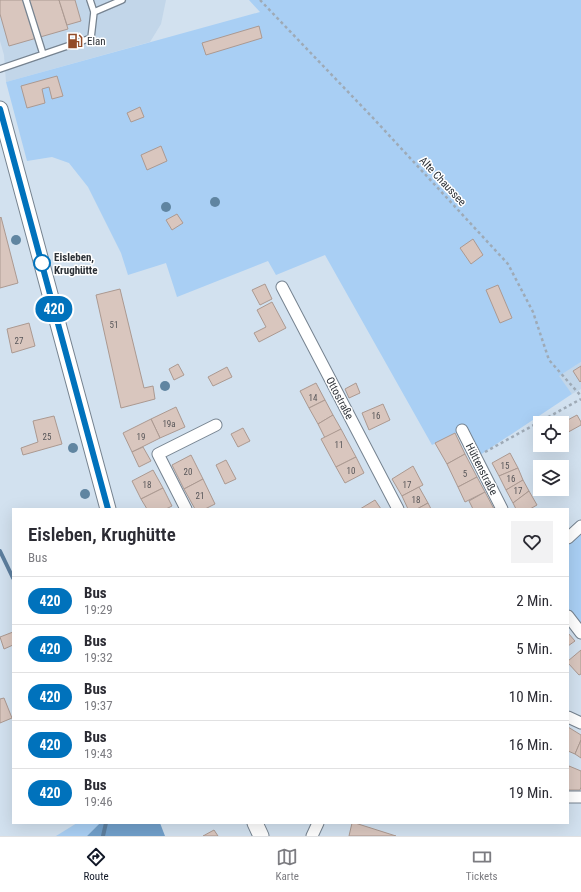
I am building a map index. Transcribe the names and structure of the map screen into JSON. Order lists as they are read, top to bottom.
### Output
{
  "streets": {
    "street": ["Ottostraße", "Hüttenstraße"],
    "path": ["Alte Chaussee"]
  },
  "places": {
    "fuel station": ["Elan"],
    "other": ["Eisleben, Krughütte"]
  },
  "lines": ["bus line 420"],
  "house_numbers": [
    "51",
    "27",
    "14",
    "16",
    "19a",
    "25",
    "19",
    "11",
    "15",
    "10",
    "20",
    "5",
    "16",
    "18",
    "17",
    "17",
    "21",
    "18"
  ],
  "page": {
    "on_map": "420",
    "heading": ["Eisleben, Krughütte", "Bus"],
    "list": [
      {
        "mark": "420",
        "name": "Bus",
        "note": "19:29",
        "value": "2 Min."
      },
      {
        "mark": "420",
        "name": "Bus",
        "note": "19:32",
        "value": "5 Min."
      },
      {
        "mark": "420",
        "name": "Bus",
        "note": "19:37",
        "value": "10 Min."
      },
      {
        "mark": "420",
        "name": "Bus",
        "note": "19:43",
        "value": "16 Min."
      },
      {
        "mark": "420",
        "name": "Bus",
        "note": "19:46",
        "value": "19 Min."
      }
    ],
    "tabs": ["Route", "Karte", "Tickets"]
  }
}
